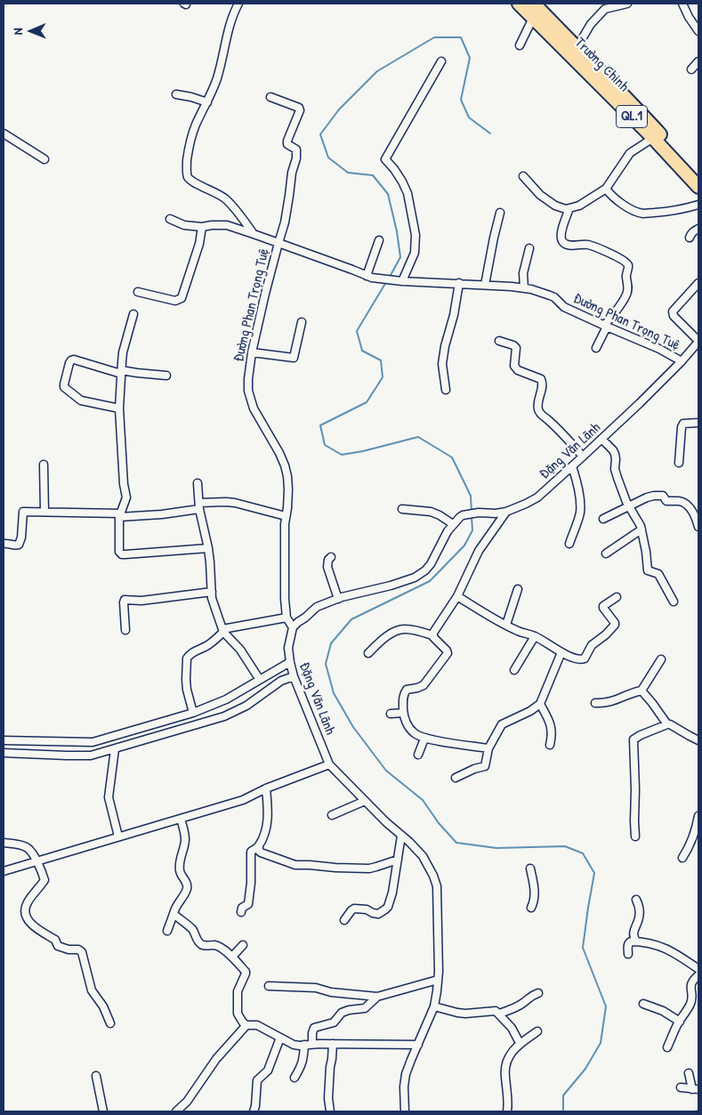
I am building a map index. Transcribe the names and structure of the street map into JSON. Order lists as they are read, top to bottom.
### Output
{
  "streets": {
    "highway": ["Trường Chinh", "QL.1"],
    "street": ["Đường Phan Trọng Tuệ", "Đặng Văn Lãnh"]
  },
  "crossings": [
    ["Đường Phan Trọng Tuệ", "Đặng Văn Lãnh"]
  ],
  "north": "left"
}
